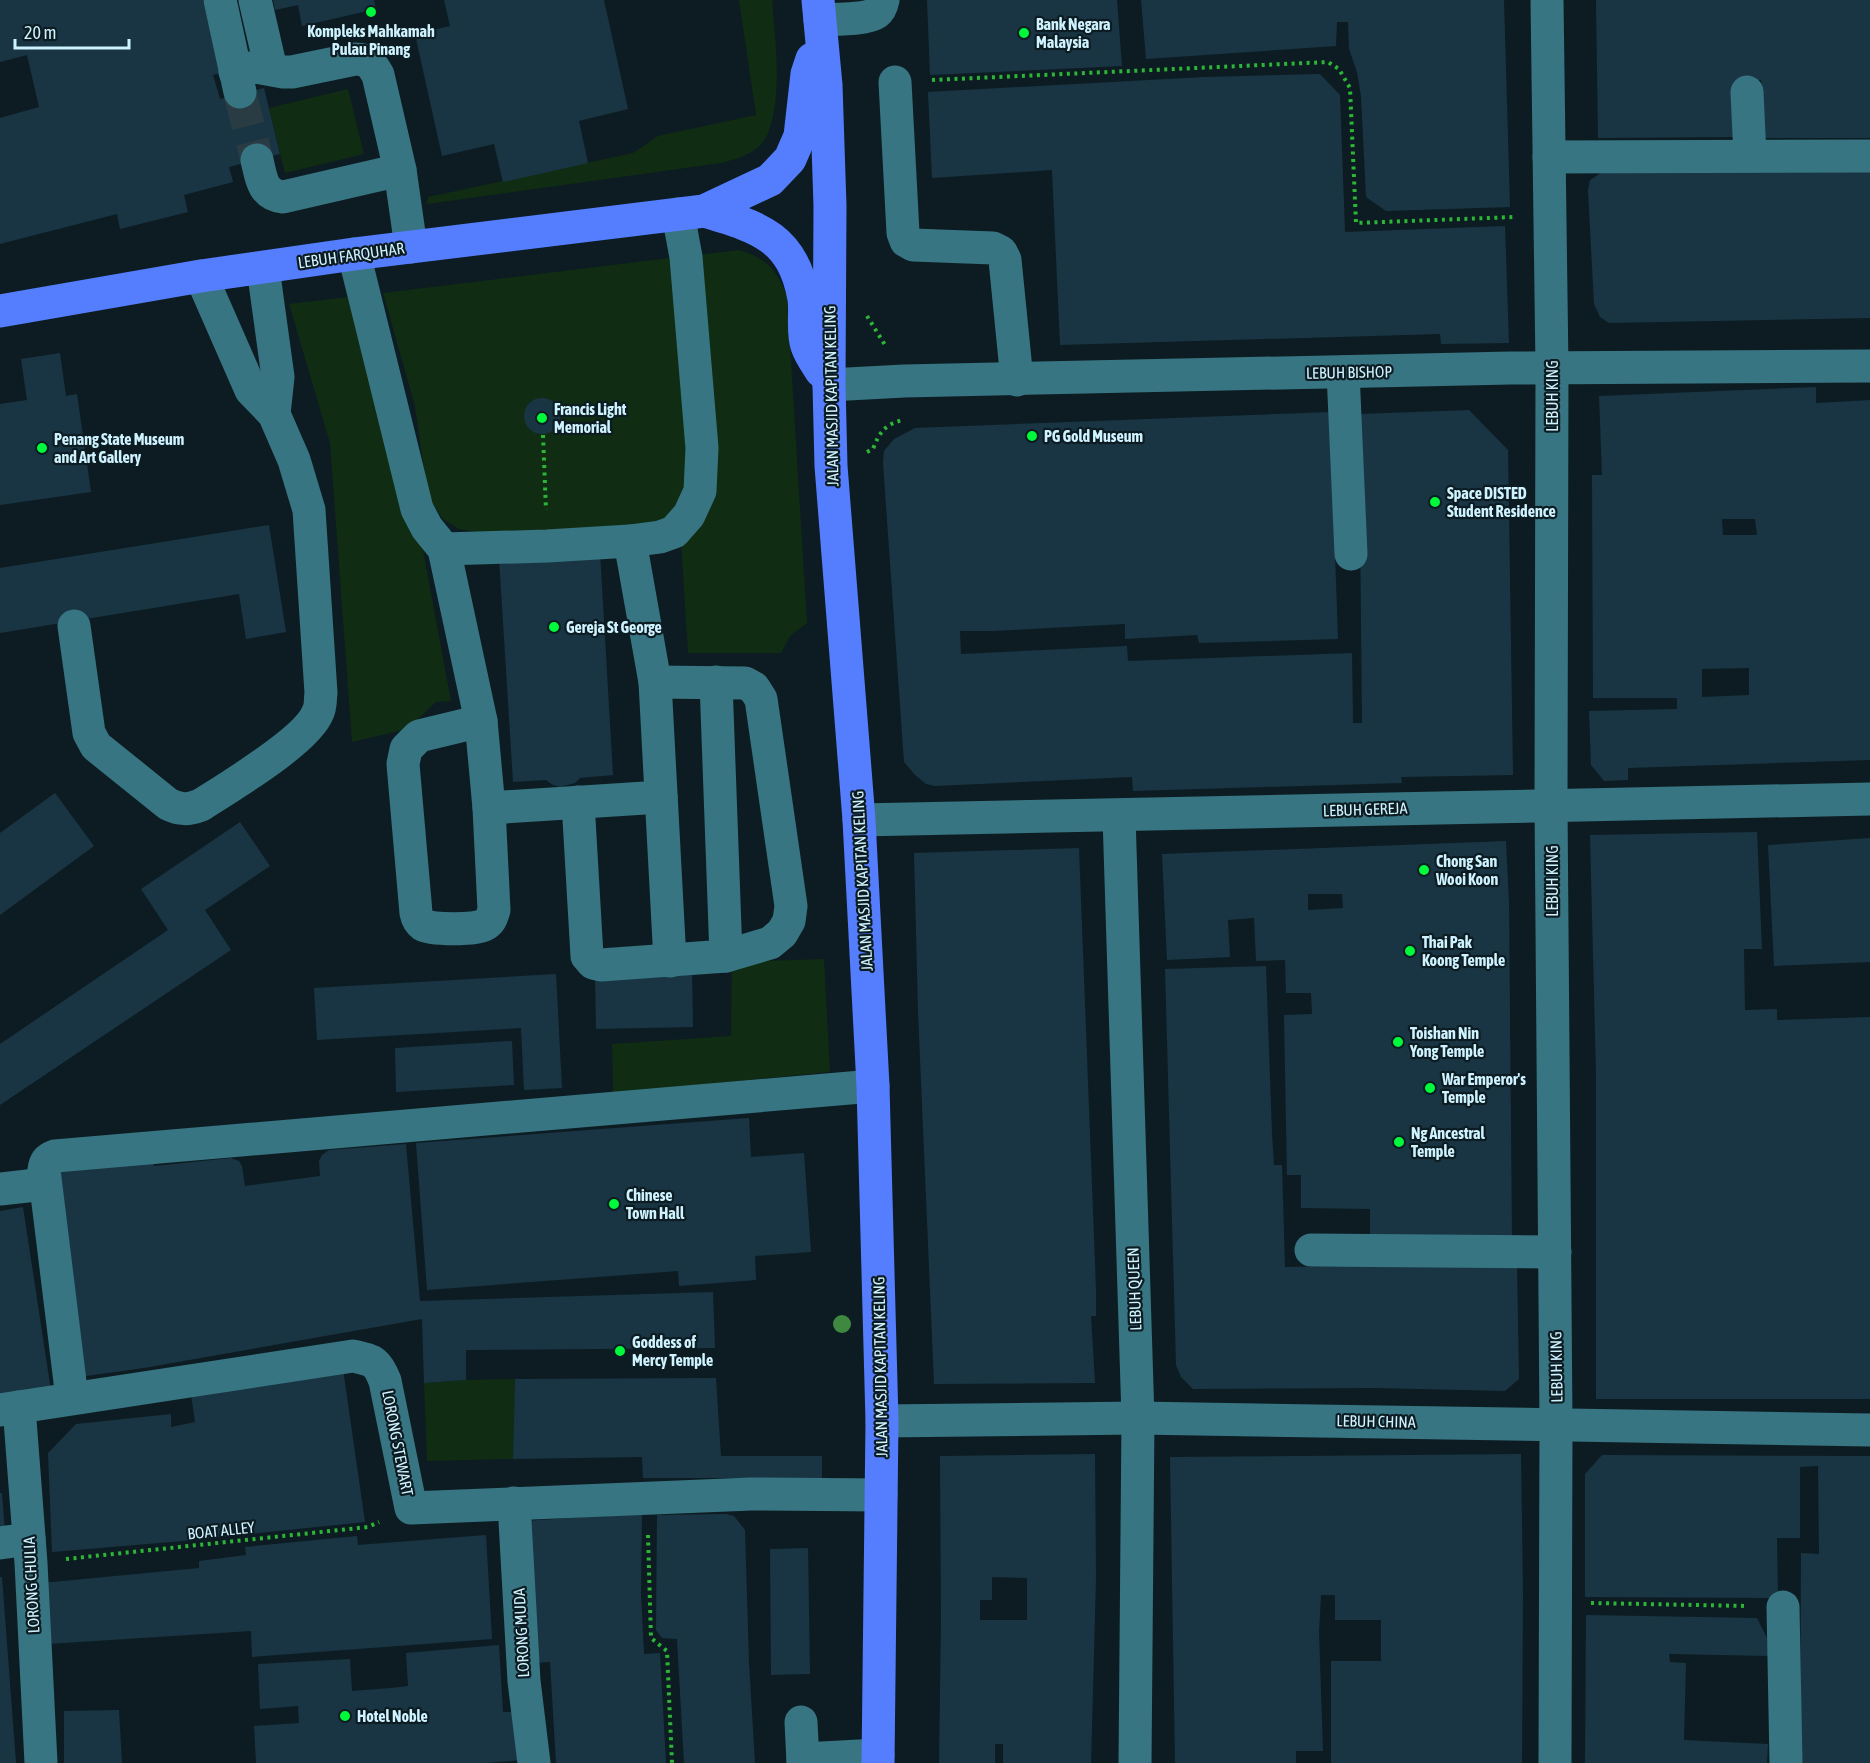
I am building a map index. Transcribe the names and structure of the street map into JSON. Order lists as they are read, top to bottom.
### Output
{
  "streets": {
    "main road": ["LEBUH FARQUHAR", "JALAN MASJID KAPITAN KELING"],
    "street": [
      "LEBUH BISHOP",
      "LEBUH KING",
      "LEBUH GEREJA",
      "LEBUH QUEEN",
      "LEBUH CHINA",
      "LORONG STEWART",
      "LORONG CHULIA",
      "LORONG MUDA"
    ],
    "path": ["BOAT ALLEY"]
  },
  "crossings": [
    ["LEBUH FARQUHAR", "LEBUH BISHOP"],
    ["LEBUH FARQUHAR", "JALAN MASJID KAPITAN KELING"],
    ["LEBUH BISHOP", "JALAN MASJID KAPITAN KELING"],
    ["LEBUH BISHOP", "LEBUH KING"],
    ["JALAN MASJID KAPITAN KELING", "LEBUH GEREJA"],
    ["JALAN MASJID KAPITAN KELING", "LEBUH CHINA"],
    ["JALAN MASJID KAPITAN KELING", "LORONG STEWART"],
    ["LEBUH KING", "LEBUH GEREJA"],
    ["LEBUH KING", "LEBUH CHINA"],
    ["LEBUH GEREJA", "LEBUH QUEEN"],
    ["LEBUH QUEEN", "LEBUH CHINA"],
    ["LORONG STEWART", "BOAT ALLEY"],
    ["LORONG STEWART", "LORONG CHULIA"],
    ["LORONG STEWART", "LORONG MUDA"],
    ["BOAT ALLEY", "LORONG CHULIA"]
  ],
  "places": [
    "Kompleks Mahkamah Pulau Pinang",
    "Bank Negara Malaysia",
    "Francis Light Memorial",
    "PG Gold Museum",
    "Penang State Museum and Art Gallery",
    "Space DISTED Student Residence",
    "Gereja St George",
    "Chong San Wooi Koon",
    "Thai Pak Koong Temple",
    "Toishan Nin Yong Temple",
    "War Emperor's Temple",
    "Ng Ancestral Temple",
    "Chinese Town Hall",
    "Goddess of Mercy Temple",
    "Hotel Noble"
  ],
  "scale_bar": "20 m"
}
